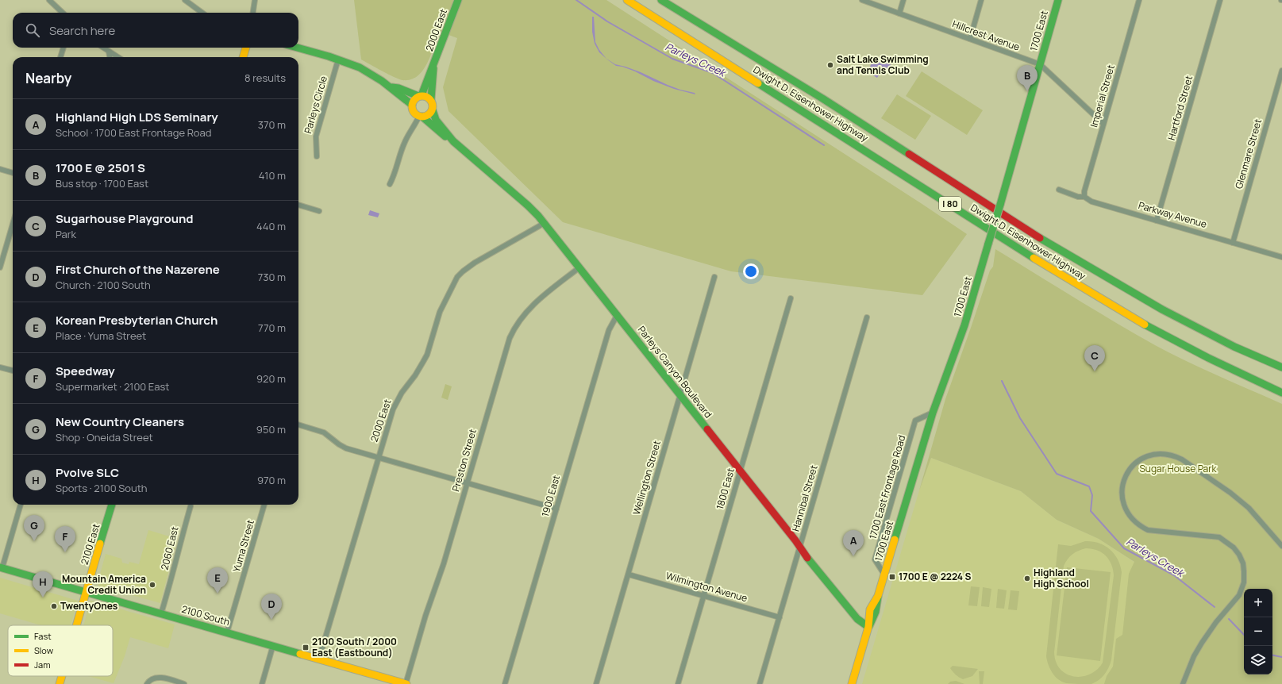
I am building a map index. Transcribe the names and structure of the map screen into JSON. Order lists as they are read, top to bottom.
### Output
{
  "streets": {
    "main road": [
      "2000 East",
      "1700 East",
      "Dwight D. Eisenhower Highway",
      "I 80",
      "Parleys Canyon Boulevard",
      "2100 East",
      "2100 South"
    ],
    "street": [
      "Hillcrest Avenue",
      "Imperial Street",
      "Parleys Circle",
      "Hartford Street",
      "Glenmare Street",
      "Parkway Avenue",
      "Preston Street",
      "Wellington Street",
      "1700 East Frontage Road",
      "1800 East",
      "1900 East",
      "Hannibal Street",
      "Yuma Street",
      "2060 East",
      "Wilmington Avenue"
    ]
  },
  "crossings": [
    ["2000 East", "Parleys Canyon Boulevard"],
    ["2000 East", "2100 South"],
    ["1700 East", "Hillcrest Avenue"],
    ["1700 East", "Parleys Canyon Boulevard"],
    ["1700 East", "1700 East Frontage Road"],
    ["Hillcrest Avenue", "Imperial Street"],
    ["Imperial Street", "Parkway Avenue"],
    ["Hartford Street", "Parkway Avenue"],
    ["Glenmare Street", "Parkway Avenue"],
    ["Parleys Canyon Boulevard", "Preston Street"],
    ["Parleys Canyon Boulevard", "Wellington Street"],
    ["Parleys Canyon Boulevard", "1800 East"],
    ["Parleys Canyon Boulevard", "1900 East"],
    ["Parleys Canyon Boulevard", "Hannibal Street"],
    ["Preston Street", "2100 South"],
    ["Wellington Street", "Wilmington Avenue"],
    ["1800 East", "Wilmington Avenue"],
    ["Hannibal Street", "Wilmington Avenue"],
    ["2100 East", "2100 South"],
    ["Yuma Street", "2100 South"],
    ["2060 East", "2100 South"]
  ],
  "water": ["Parleys Creek"],
  "parks": ["Sugar House Park"],
  "places": {
    "other": [
      "Salt Lake Swimming and Tennis Club",
      "Highland High School",
      "Mountain America Credit Union",
      "TwentyOnes"
    ],
    "transit": ["1700 E @ 2224 S", "2100 South / 2000 East (Eastbound)"]
  },
  "legend": ["Fast", "Slow", "Jam"],
  "page": {
    "search": "Search here",
    "heading": ["Nearby", "8 results"],
    "pins": [
      "B",
      "C",
      "G",
      "F",
      "A",
      "E",
      "H",
      "D"
    ],
    "list": [
      {
        "mark": "A",
        "name": "Highland High LDS Seminary",
        "note": "School · 1700 East Frontage Road",
        "value": "370 m"
      },
      {
        "mark": "B",
        "name": "1700 E @ 2501 S",
        "note": "Bus stop · 1700 East",
        "value": "410 m"
      },
      {
        "mark": "C",
        "name": "Sugarhouse Playground",
        "note": "Park",
        "value": "440 m"
      },
      {
        "mark": "D",
        "name": "First Church of the Nazerene",
        "note": "Church · 2100 South",
        "value": "730 m"
      },
      {
        "mark": "E",
        "name": "Korean Presbyterian Church",
        "note": "Place · Yuma Street",
        "value": "770 m"
      },
      {
        "mark": "F",
        "name": "Speedway",
        "note": "Supermarket · 2100 East",
        "value": "920 m"
      },
      {
        "mark": "G",
        "name": "New Country Cleaners",
        "note": "Shop · Oneida Street",
        "value": "950 m"
      },
      {
        "mark": "H",
        "name": "Pvolve SLC",
        "note": "Sports · 2100 South",
        "value": "970 m"
      }
    ],
    "map_buttons": ["+", "−"]
  }
}
